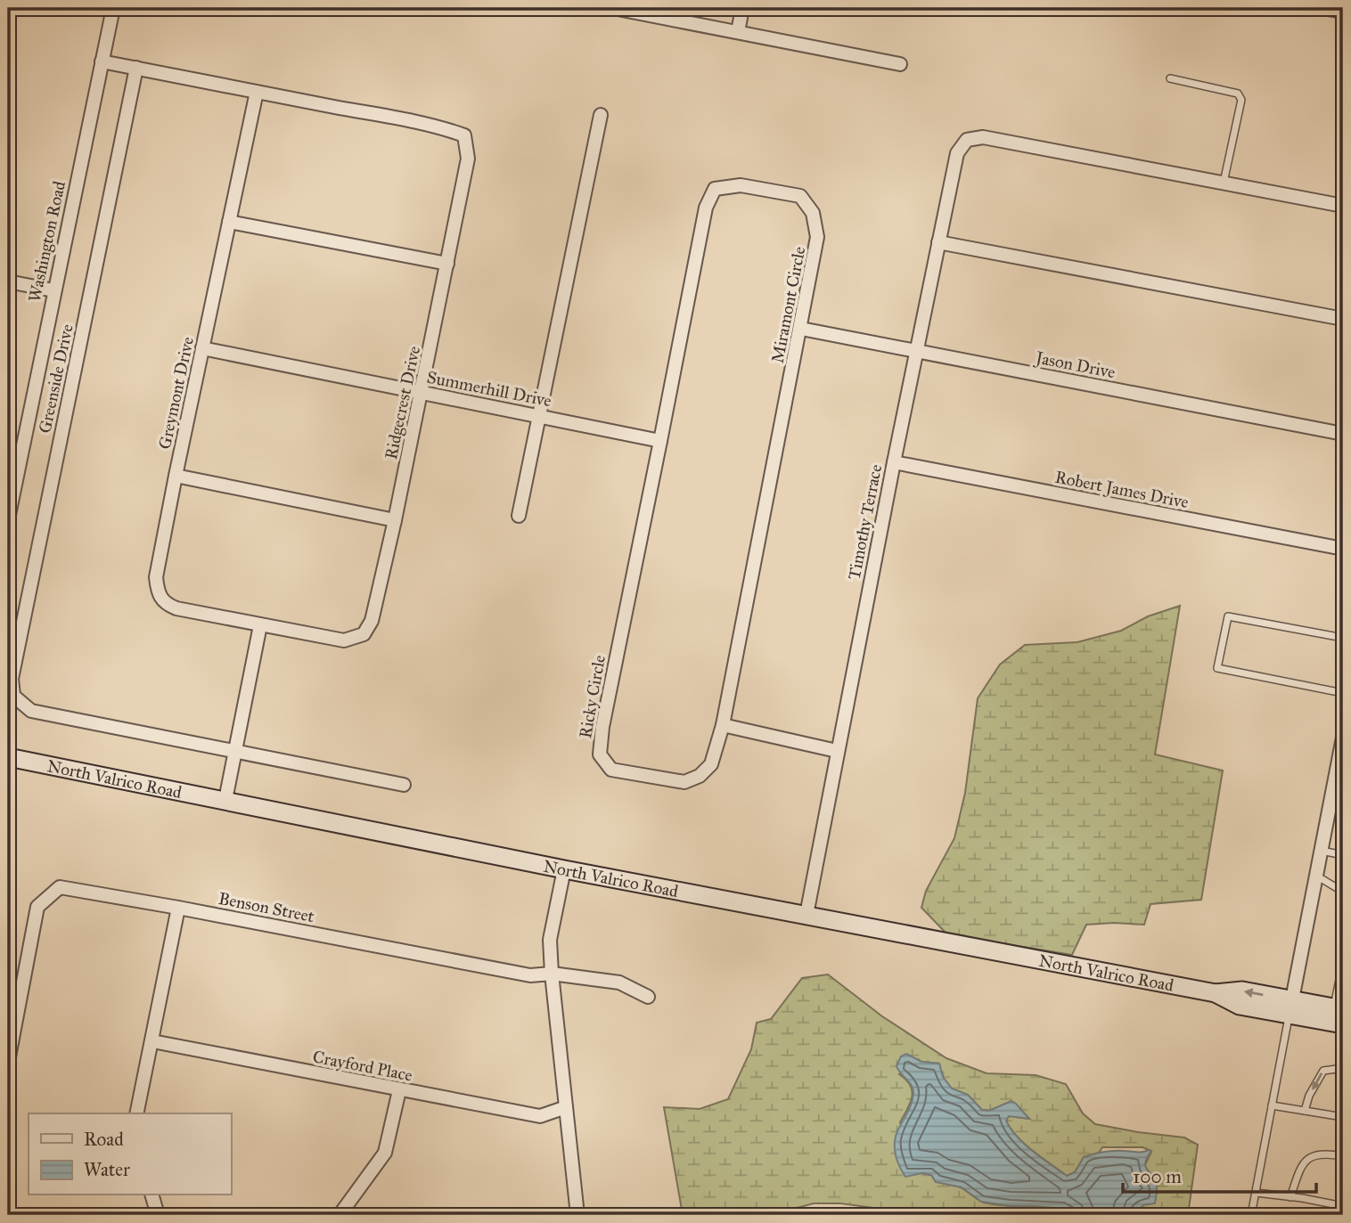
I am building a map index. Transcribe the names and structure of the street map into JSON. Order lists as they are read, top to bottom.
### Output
{
  "streets": {
    "street": [
      "Washington Road",
      "Miramont Circle",
      "Jason Drive",
      "Greenside Drive",
      "Summerhill Drive",
      "Greymont Drive",
      "Ridgecrest Drive",
      "Robert James Drive",
      "Timothy Terrace",
      "Ricky Circle",
      "North Valrico Road",
      "Benson Street",
      "Crayford Place"
    ]
  },
  "crossings": [
    ["Miramont Circle", "Jason Drive"],
    ["Miramont Circle", "Summerhill Drive"],
    ["Miramont Circle", "Ricky Circle"],
    ["Jason Drive", "Timothy Terrace"],
    ["Summerhill Drive", "Greymont Drive"],
    ["Summerhill Drive", "Ridgecrest Drive"],
    ["Summerhill Drive", "Ricky Circle"],
    ["Greymont Drive", "Ridgecrest Drive"],
    ["Robert James Drive", "Timothy Terrace"],
    ["Timothy Terrace", "North Valrico Road"]
  ],
  "legend": ["Road", "Water"],
  "scale_bar": "100 m"
}
